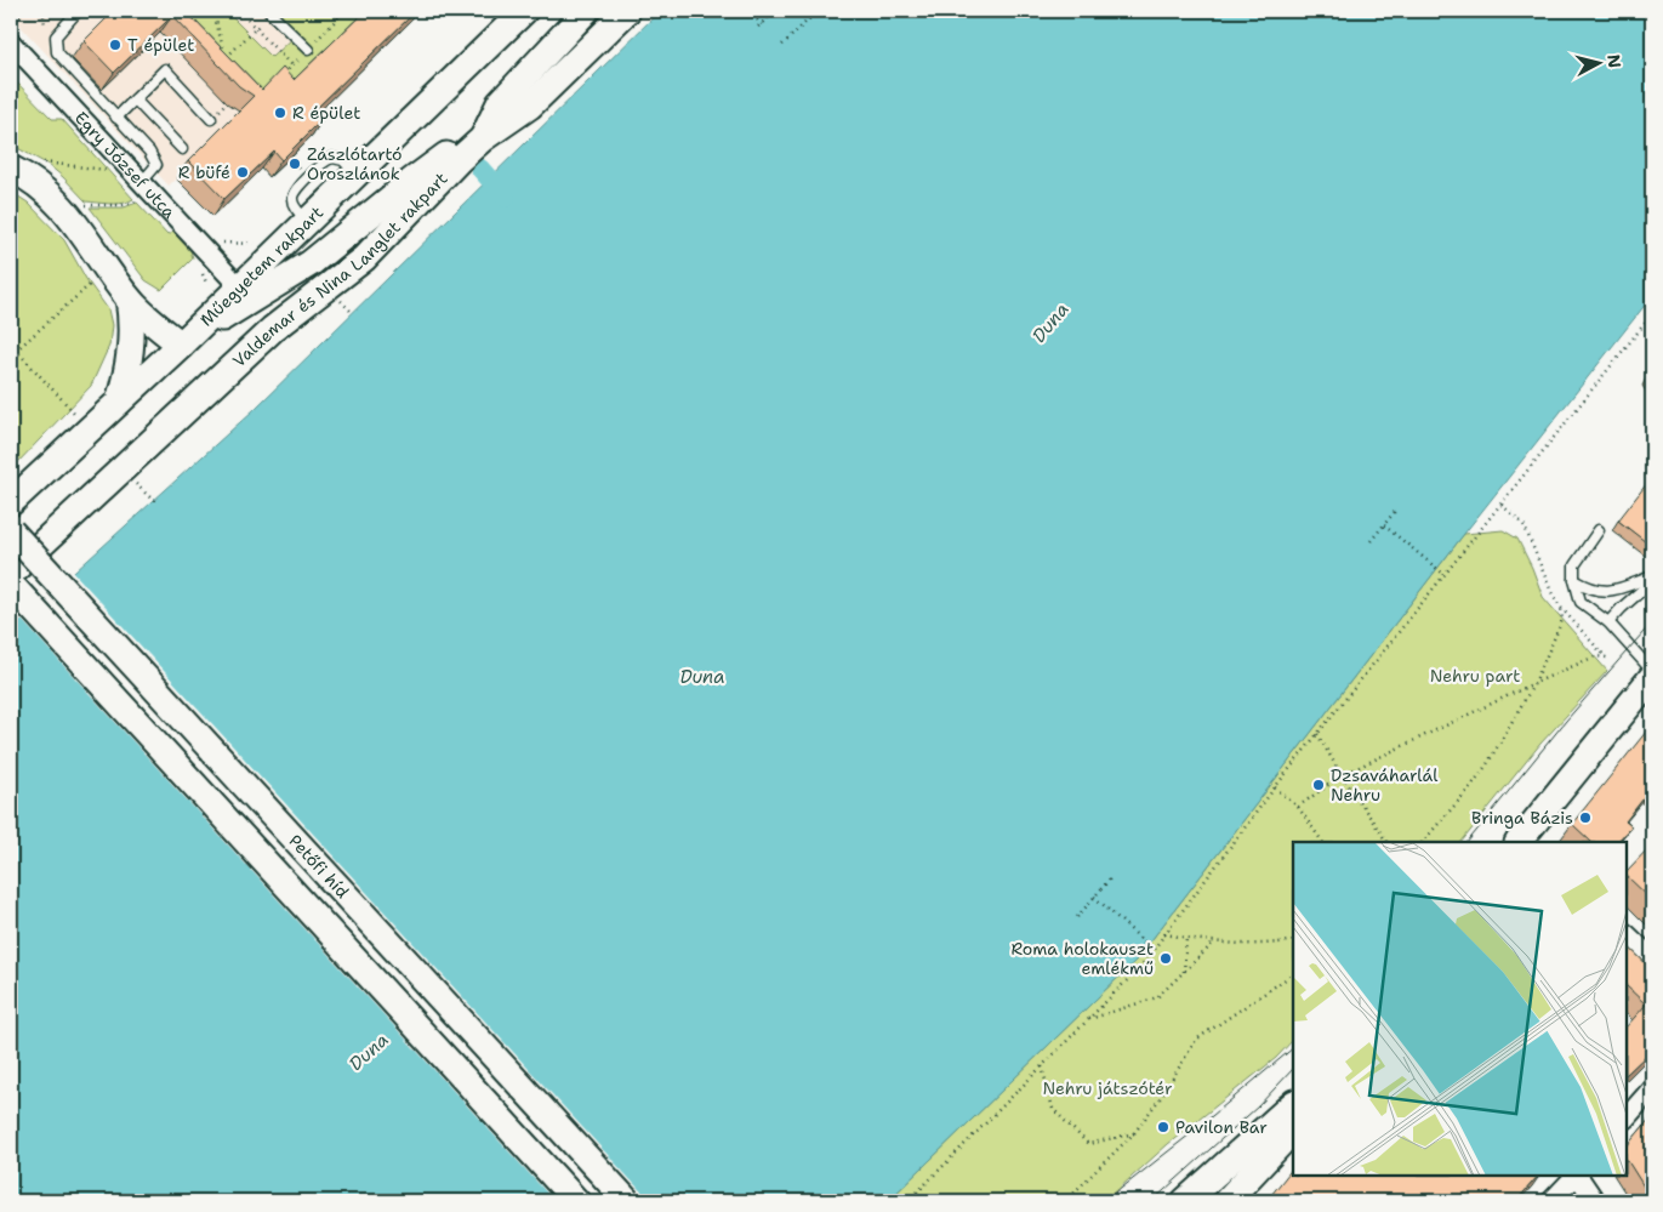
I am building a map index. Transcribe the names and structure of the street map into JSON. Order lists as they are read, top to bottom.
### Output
{
  "streets": {
    "main road": ["Műegyetem rakpart", "Valdemar és Nina Langlet rakpart", "Petőfi híd"],
    "street": ["Egry József utca"]
  },
  "crossings": [
    ["Egry József utca", "Műegyetem rakpart"]
  ],
  "water": ["Duna"],
  "parks": ["Nehru part", "Nehru játszótér"],
  "places": [
    "T épület",
    "R épület",
    "Zászlótartó Oroszlánok",
    "R büfé",
    "Dzsaváharlál Nehru",
    "Bringa Bázis",
    "Roma holokauszt emlékmű",
    "Pavilon Bar"
  ],
  "north": "right"
}
